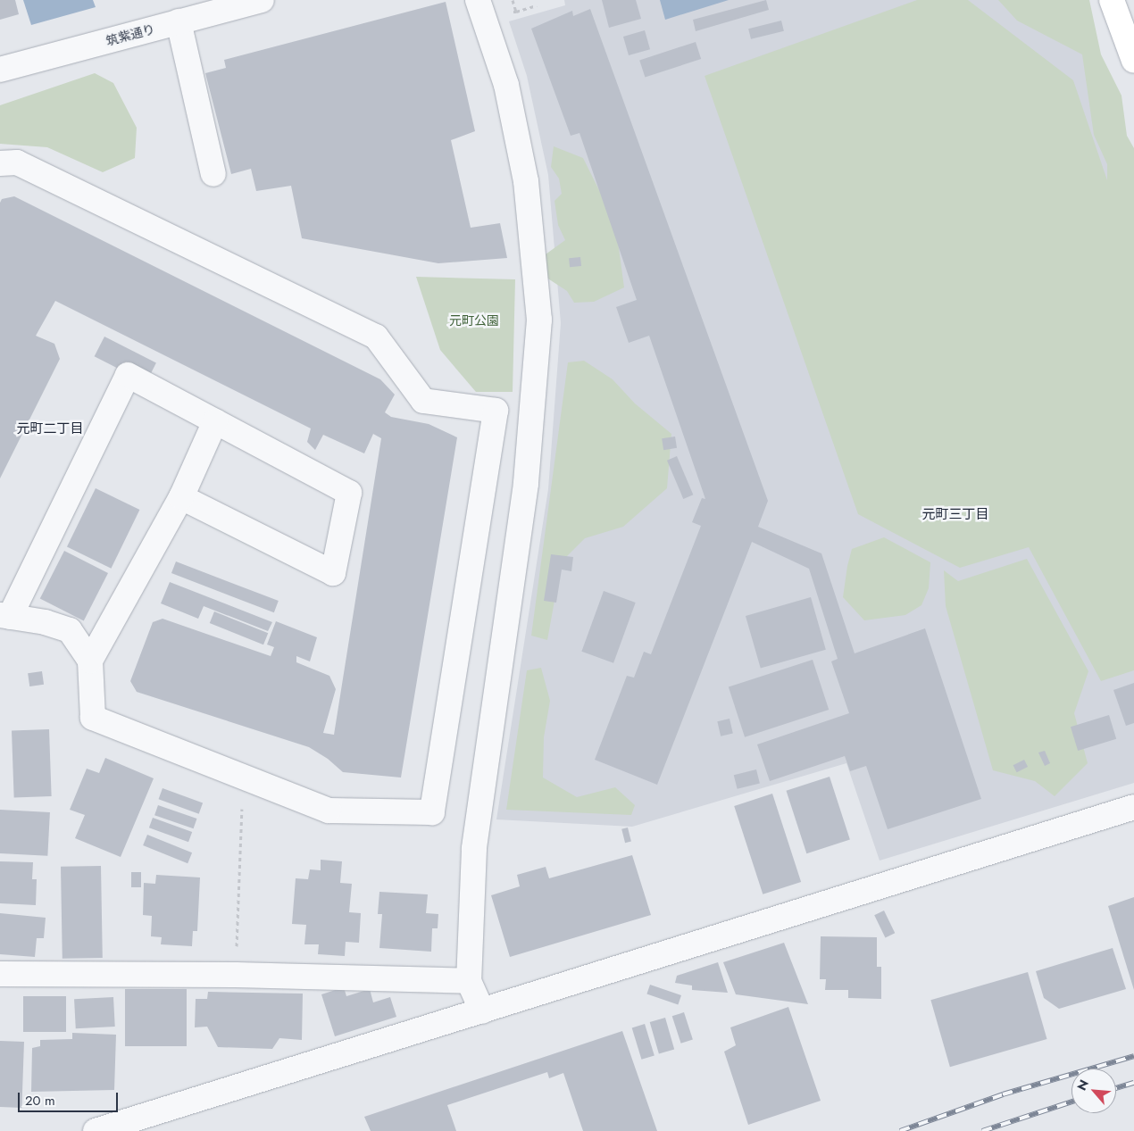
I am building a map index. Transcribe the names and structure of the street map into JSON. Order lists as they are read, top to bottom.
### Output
{
  "streets": {
    "street": ["筑紫通り"]
  },
  "districts": ["元町二丁目", "元町三丁目"],
  "parks": ["元町公園"],
  "scale_bar": "20 m",
  "north": "top left"
}
